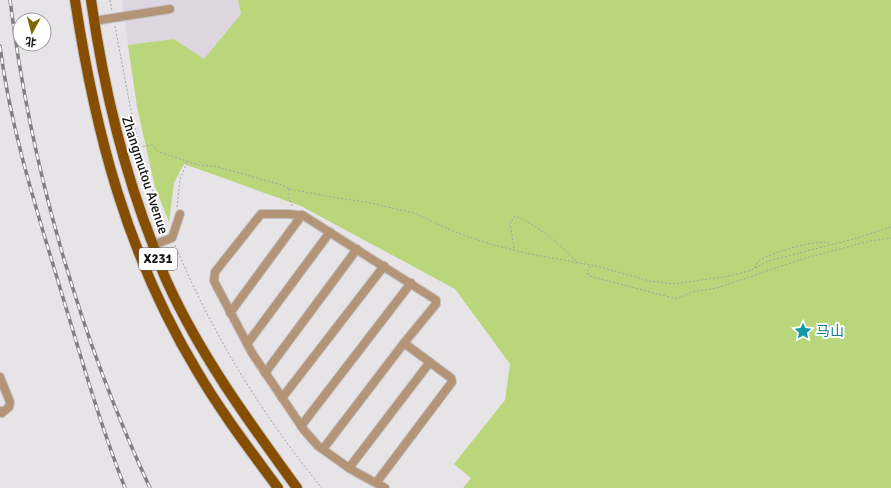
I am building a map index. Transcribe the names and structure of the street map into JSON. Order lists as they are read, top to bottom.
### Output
{
  "streets": {
    "main road": ["Zhangmutou Avenue", "X231"]
  },
  "places": {
    "place": ["马山"]
  },
  "north": "bottom"
}
